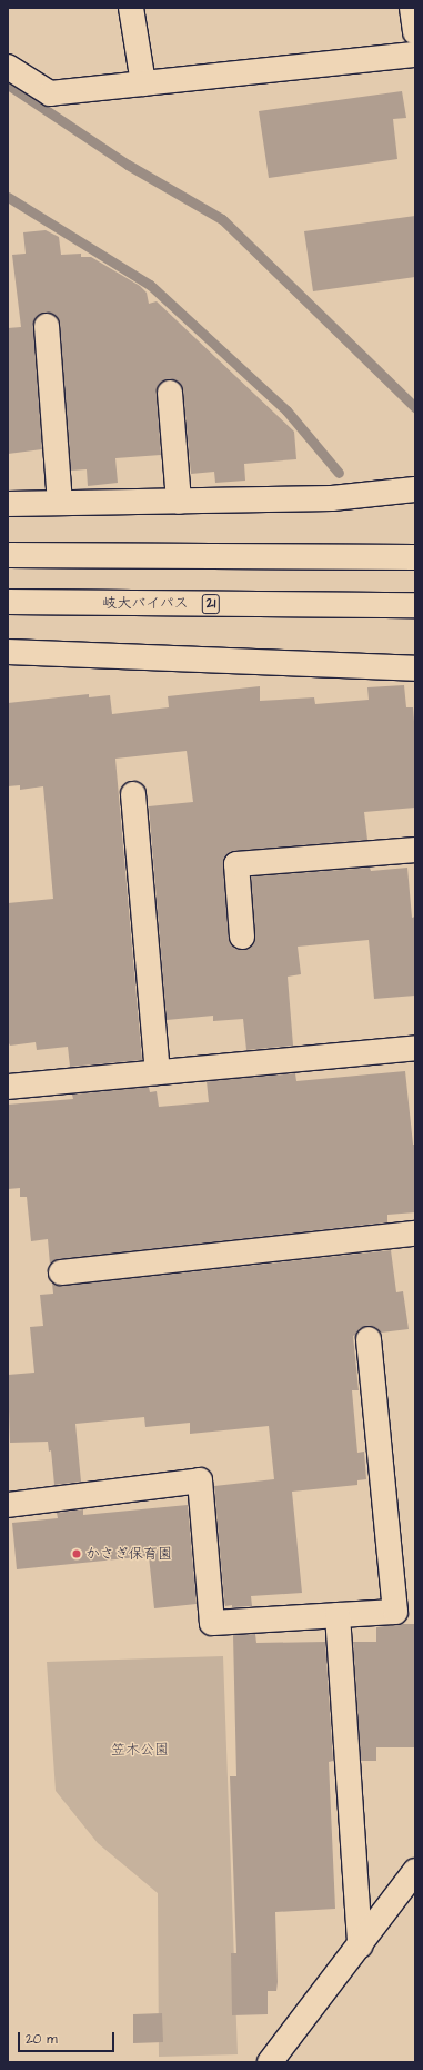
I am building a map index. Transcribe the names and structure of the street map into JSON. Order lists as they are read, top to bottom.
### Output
{
  "streets": {
    "main road": ["岐大バイパス", "21"]
  },
  "parks": ["笠木公園"],
  "places": ["かさぎ保育園"],
  "scale_bar": "20 m"
}
